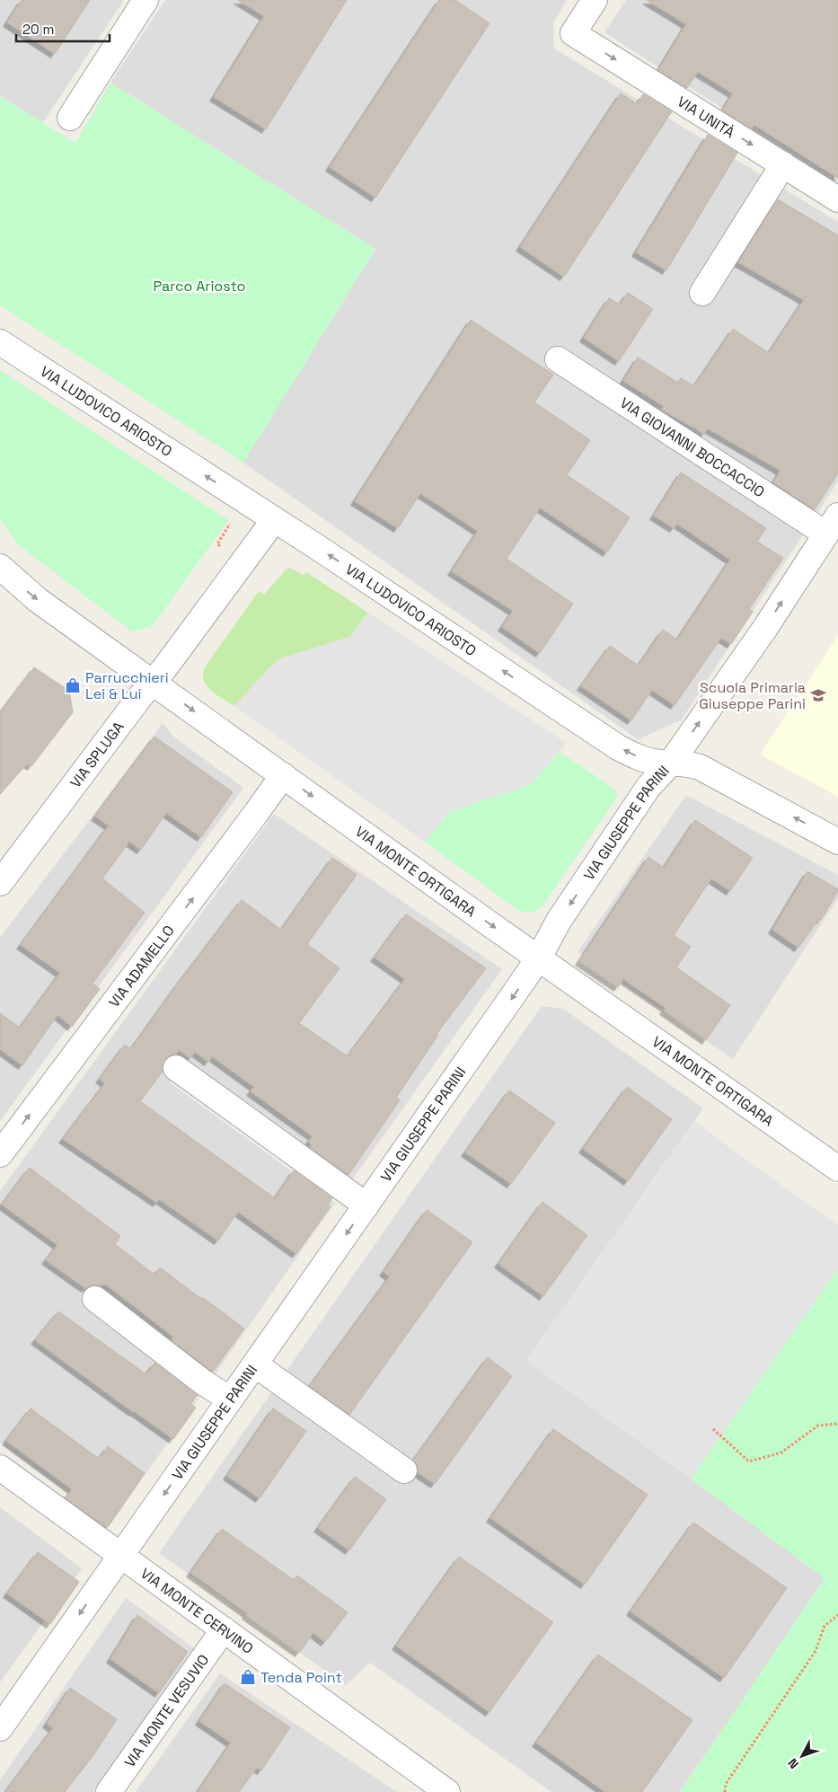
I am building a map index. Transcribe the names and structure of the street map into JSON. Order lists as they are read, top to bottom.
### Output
{
  "streets": {
    "street": [
      "VIA UNITÀ",
      "VIA LUDOVICO ARIOSTO",
      "VIA GIOVANNI BOCCACCIO",
      "VIA SPLUGA",
      "VIA GIUSEPPE PARINI",
      "VIA MONTE ORTIGARA",
      "VIA ADAMELLO",
      "VIA MONTE CERVINO",
      "VIA MONTE VESUVIO"
    ]
  },
  "crossings": [
    ["VIA LUDOVICO ARIOSTO", "VIA SPLUGA"],
    ["VIA LUDOVICO ARIOSTO", "VIA GIUSEPPE PARINI"],
    ["VIA GIOVANNI BOCCACCIO", "VIA GIUSEPPE PARINI"],
    ["VIA SPLUGA", "VIA MONTE ORTIGARA"],
    ["VIA GIUSEPPE PARINI", "VIA MONTE ORTIGARA"],
    ["VIA GIUSEPPE PARINI", "VIA MONTE CERVINO"],
    ["VIA MONTE ORTIGARA", "VIA ADAMELLO"],
    ["VIA MONTE CERVINO", "VIA MONTE VESUVIO"]
  ],
  "one_way": [
    "VIA UNITÀ",
    "VIA LUDOVICO ARIOSTO",
    "VIA MONTE ORTIGARA",
    "VIA ADAMELLO"
  ],
  "parks": ["Parco Ariosto"],
  "places": {
    "shop": ["Parrucchieri Lei & Lui", "Tenda Point"],
    "school or university": ["Scuola Primaria Giuseppe Parini"]
  },
  "scale_bar": "20 m",
  "north": "bottom left"
}
